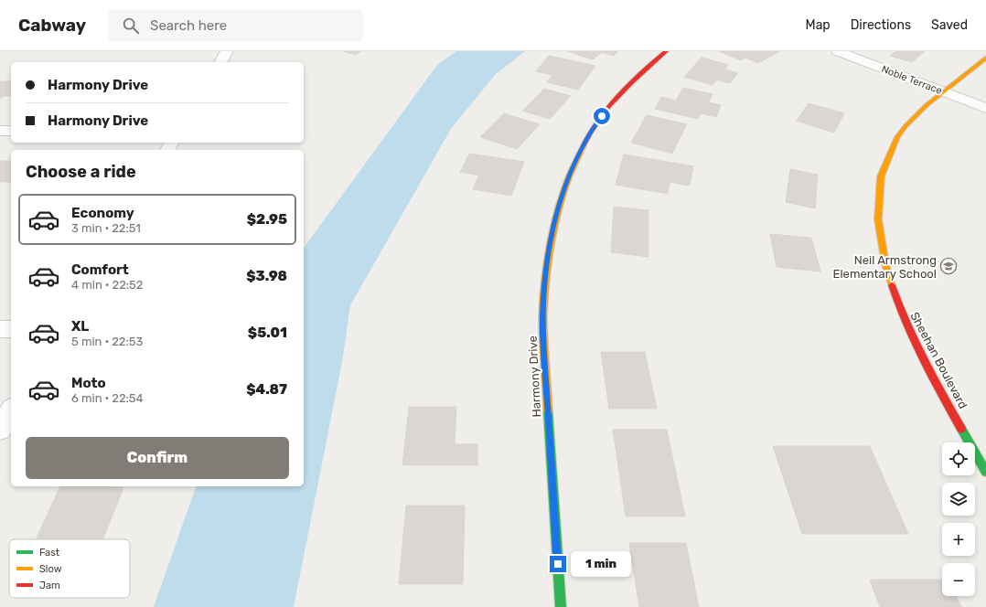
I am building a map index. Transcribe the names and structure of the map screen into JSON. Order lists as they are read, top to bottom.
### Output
{
  "streets": {
    "street": ["Noble Terrace", "Sheehan Boulevard", "Harmony Drive"]
  },
  "crossings": [
    ["Noble Terrace", "Sheehan Boulevard"]
  ],
  "places": {
    "school or university": ["Neil Armstrong Elementary School"]
  },
  "legend": ["Fast", "Slow", "Jam"],
  "page": {
    "header": "Cabway",
    "search": "Search here",
    "nav": ["Map", "Directions", "Saved"],
    "banner": ["Harmony Drive", "Harmony Drive"],
    "heading": "Choose a ride",
    "list": [
      {
        "name": "Economy",
        "note": "3 min · 22:51",
        "value": "$2.95"
      },
      {
        "name": "Comfort",
        "note": "4 min · 22:52",
        "value": "$3.98"
      },
      {
        "name": "XL",
        "note": "5 min · 22:53",
        "value": "$5.01"
      },
      {
        "name": "Moto",
        "note": "6 min · 22:54",
        "value": "$4.87"
      }
    ],
    "buttons": "Confirm",
    "map_buttons": ["+", "−"],
    "bubble": "1 min"
  }
}
